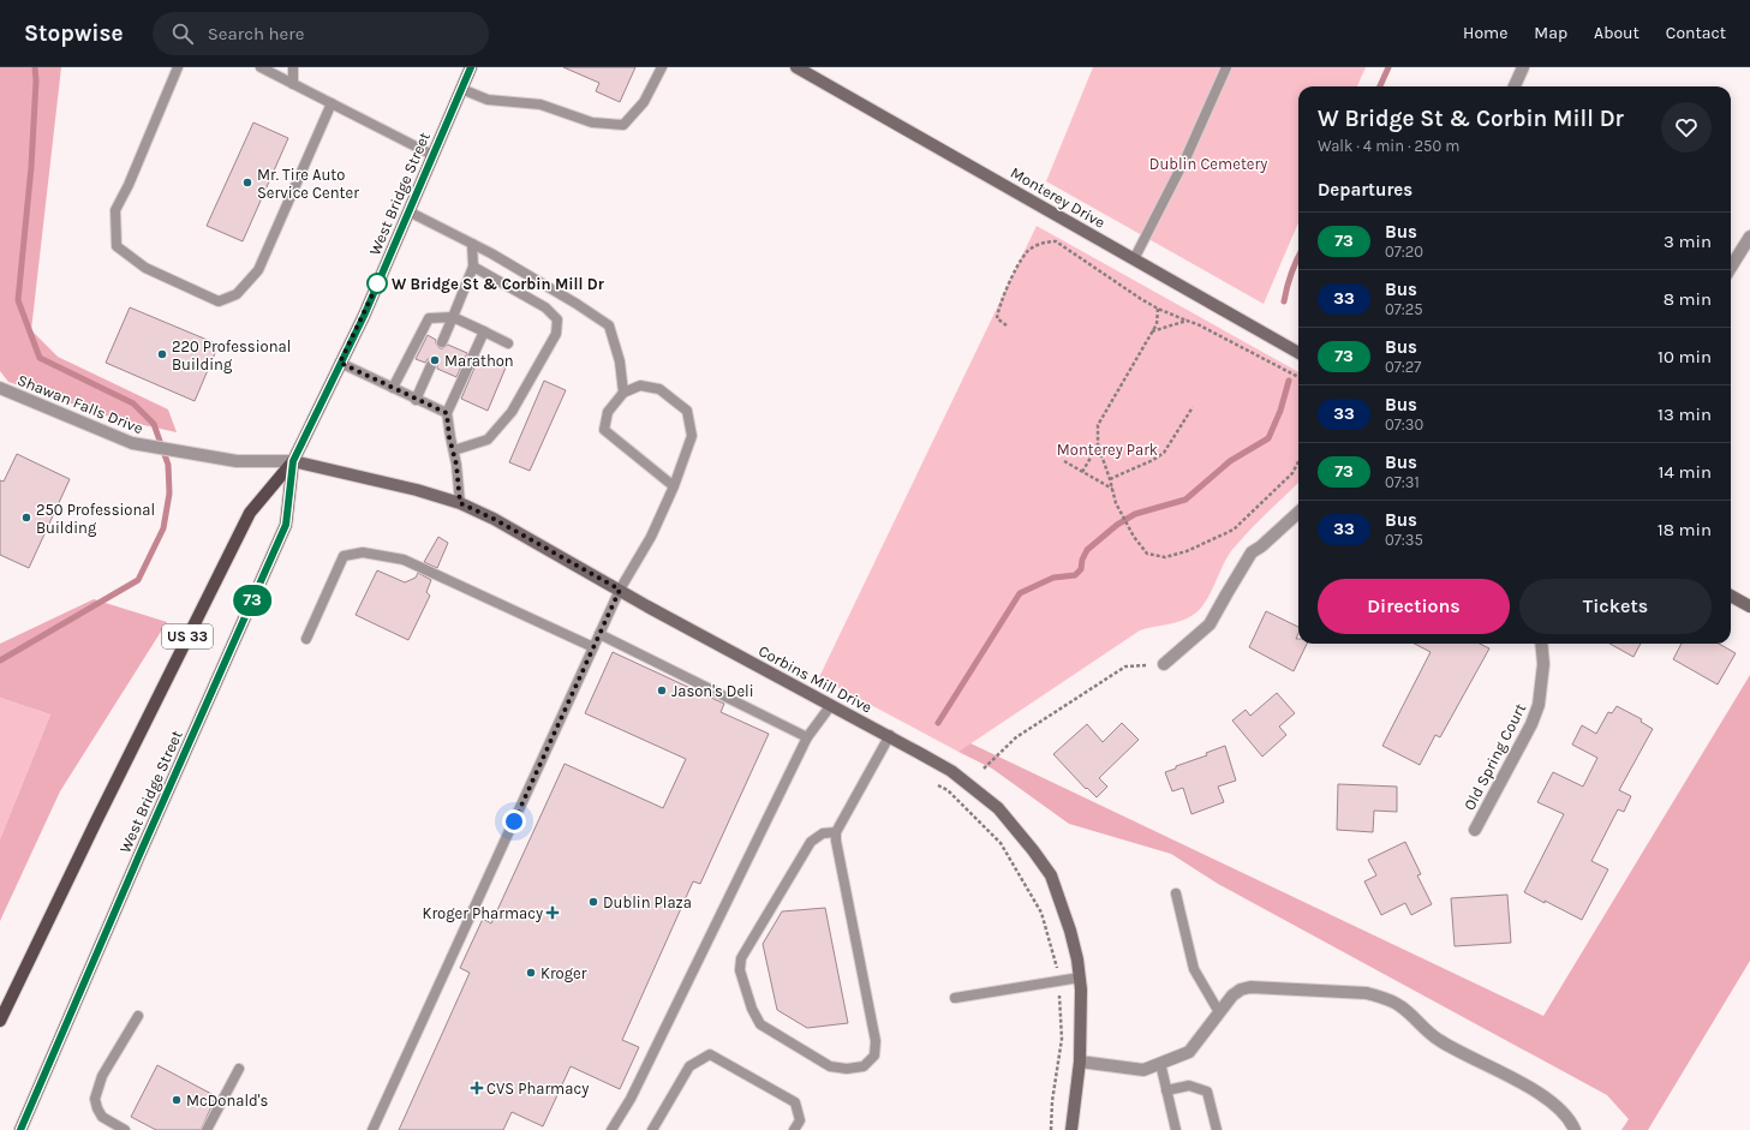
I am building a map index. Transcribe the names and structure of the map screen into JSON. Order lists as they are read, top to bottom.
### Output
{
  "streets": {
    "main road": ["West Bridge Street", "US 33"],
    "street": [
      "Monterey Drive",
      "Shawan Falls Drive",
      "Corbins Mill Drive",
      "Old Spring Court"
    ]
  },
  "crossings": [
    ["West Bridge Street", "Shawan Falls Drive"],
    ["West Bridge Street", "Corbins Mill Drive"],
    ["Shawan Falls Drive", "Corbins Mill Drive"]
  ],
  "parks": ["Dublin Cemetery", "Monterey Park"],
  "places": {
    "other": [
      "Mr. Tire Auto Service Center",
      "W Bridge St & Corbin Mill Dr",
      "220 Professional Building",
      "Marathon",
      "250 Professional Building",
      "Jason's Deli",
      "Dublin Plaza",
      "Kroger",
      "McDonald's"
    ],
    "health": ["Kroger Pharmacy", "CVS Pharmacy"]
  },
  "lines": ["bus line 73"],
  "page": {
    "header": "Stopwise",
    "search": "Search here",
    "nav": [
      "Home",
      "Map",
      "About",
      "Contact"
    ],
    "on_map": "73",
    "heading": [
      ["W Bridge St & Corbin Mill Dr", "Walk · 4 min · 250 m"],
      "Departures"
    ],
    "list": [
      {
        "mark": "73",
        "name": "Bus",
        "note": "07:20",
        "value": "3 min"
      },
      {
        "mark": "33",
        "name": "Bus",
        "note": "07:25",
        "value": "8 min"
      },
      {
        "mark": "73",
        "name": "Bus",
        "note": "07:27",
        "value": "10 min"
      },
      {
        "mark": "33",
        "name": "Bus",
        "note": "07:30",
        "value": "13 min"
      },
      {
        "mark": "73",
        "name": "Bus",
        "note": "07:31",
        "value": "14 min"
      },
      {
        "mark": "33",
        "name": "Bus",
        "note": "07:35",
        "value": "18 min"
      }
    ],
    "buttons": ["Directions", "Tickets"]
  }
}
